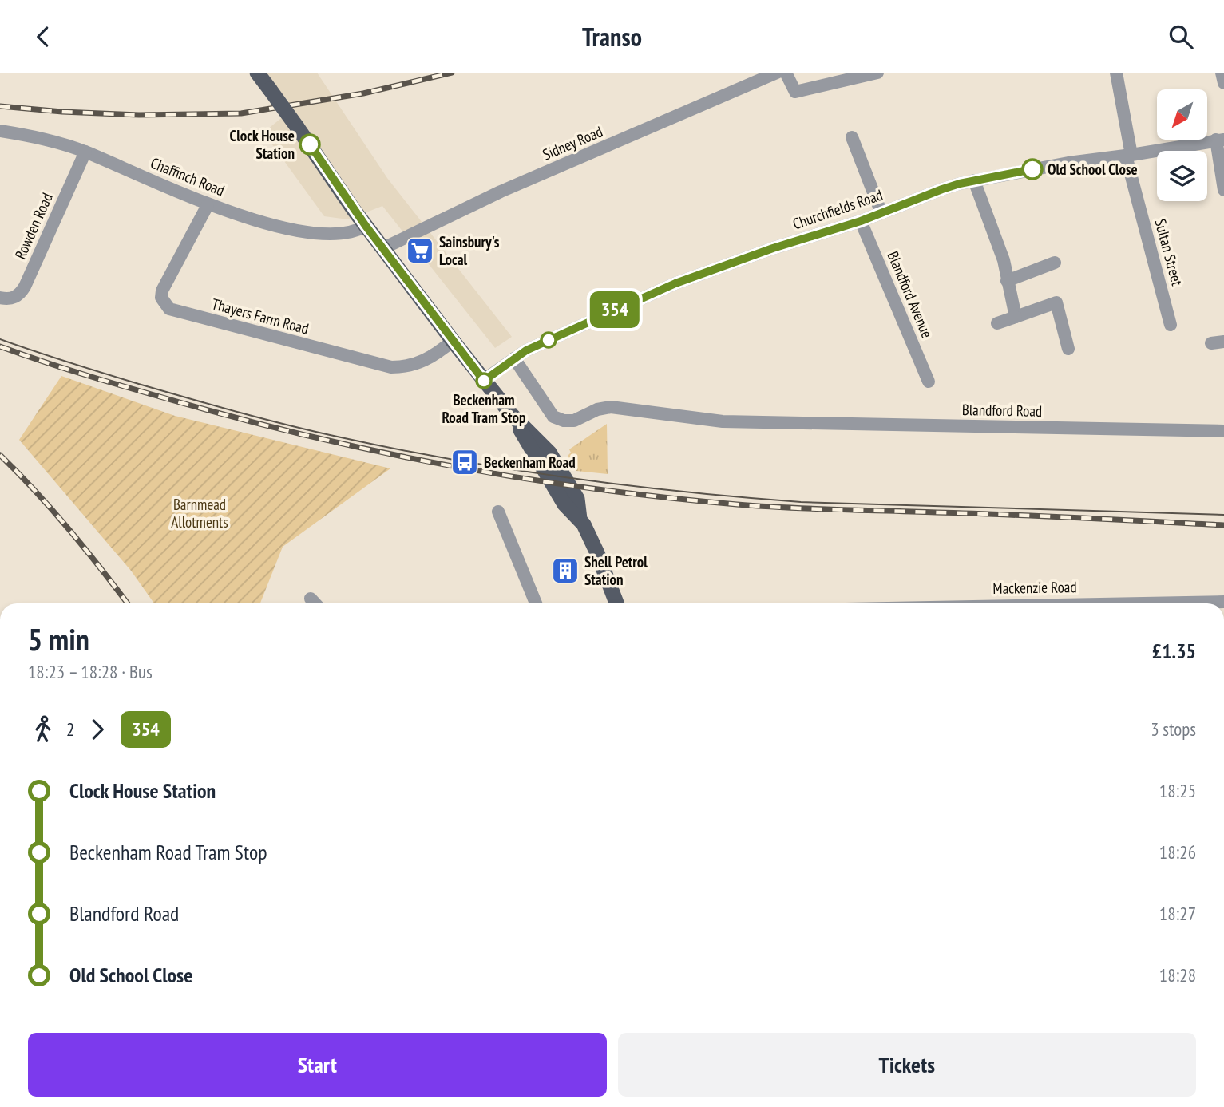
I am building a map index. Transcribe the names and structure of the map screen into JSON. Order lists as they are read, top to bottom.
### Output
{
  "streets": {
    "street": [
      "Sidney Road",
      "Chaffinch Road",
      "Churchfields Road",
      "Rowden Road",
      "Sultan Street",
      "Blandford Avenue",
      "Thayers Farm Road",
      "Blandford Road"
    ]
  },
  "crossings": [
    ["Chaffinch Road", "Rowden Road"],
    ["Chaffinch Road", "Thayers Farm Road"],
    ["Churchfields Road", "Sultan Street"],
    ["Churchfields Road", "Blandford Avenue"],
    ["Churchfields Road", "Blandford Road"]
  ],
  "parks": ["Barnmead Allotments"],
  "places": {
    "other": ["Clock House Station", "Old School Close", "Beckenham Road Tram Stop"],
    "supermarket": ["Sainsbury's Local"],
    "bus stop": ["Beckenham Road"],
    "building": ["Shell Petrol Station"]
  },
  "lines": ["bus line 354"],
  "north": "bottom left",
  "page": {
    "header": "Transo",
    "on_map": "354",
    "heading": ["5 min", "18:23 – 18:28 · Bus", "£1.35"],
    "legs": ["2", "354", "3 stops"],
    "list": [
      {
        "name": "Clock House Station",
        "value": "18:25"
      },
      {
        "name": "Beckenham Road Tram Stop",
        "value": "18:26"
      },
      {
        "name": "Blandford Road",
        "value": "18:27"
      },
      {
        "name": "Old School Close",
        "value": "18:28"
      }
    ],
    "buttons": ["Start", "Tickets"]
  }
}
